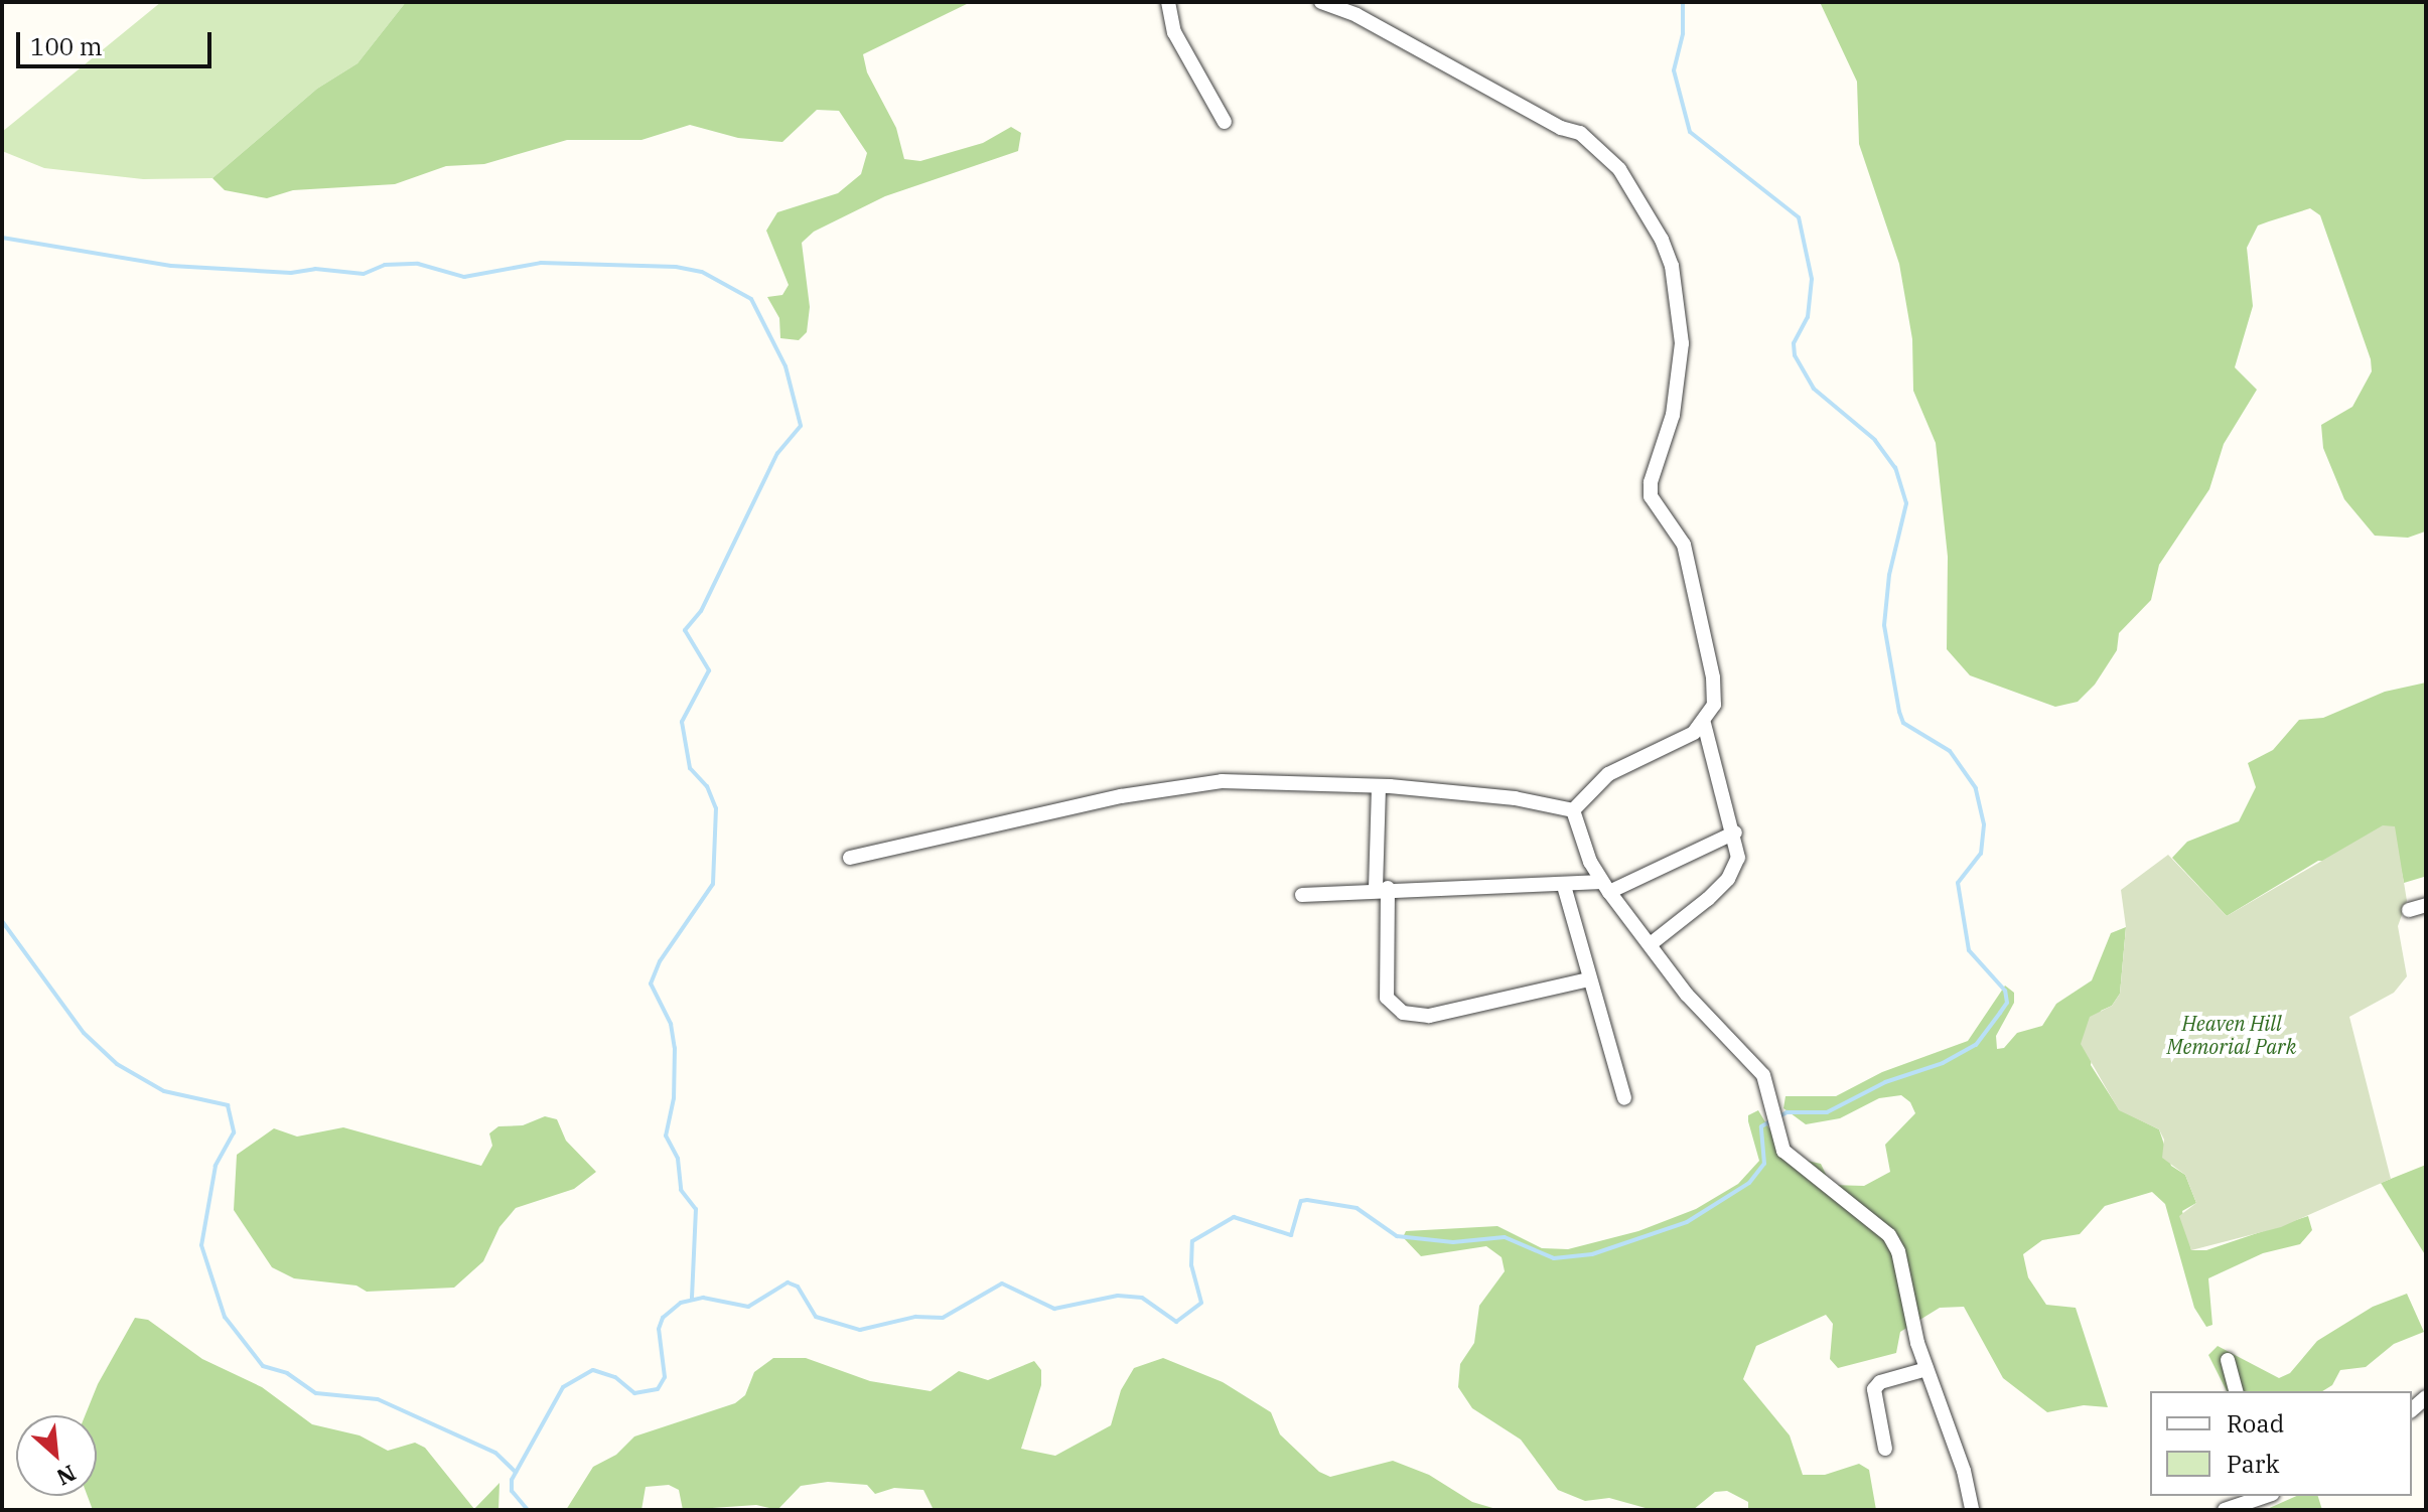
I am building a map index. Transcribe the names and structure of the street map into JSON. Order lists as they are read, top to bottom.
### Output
{
  "parks": ["Heaven Hill Memorial Park"],
  "legend": ["Road", "Park"],
  "scale_bar": "100 m",
  "north": "bottom right"
}
